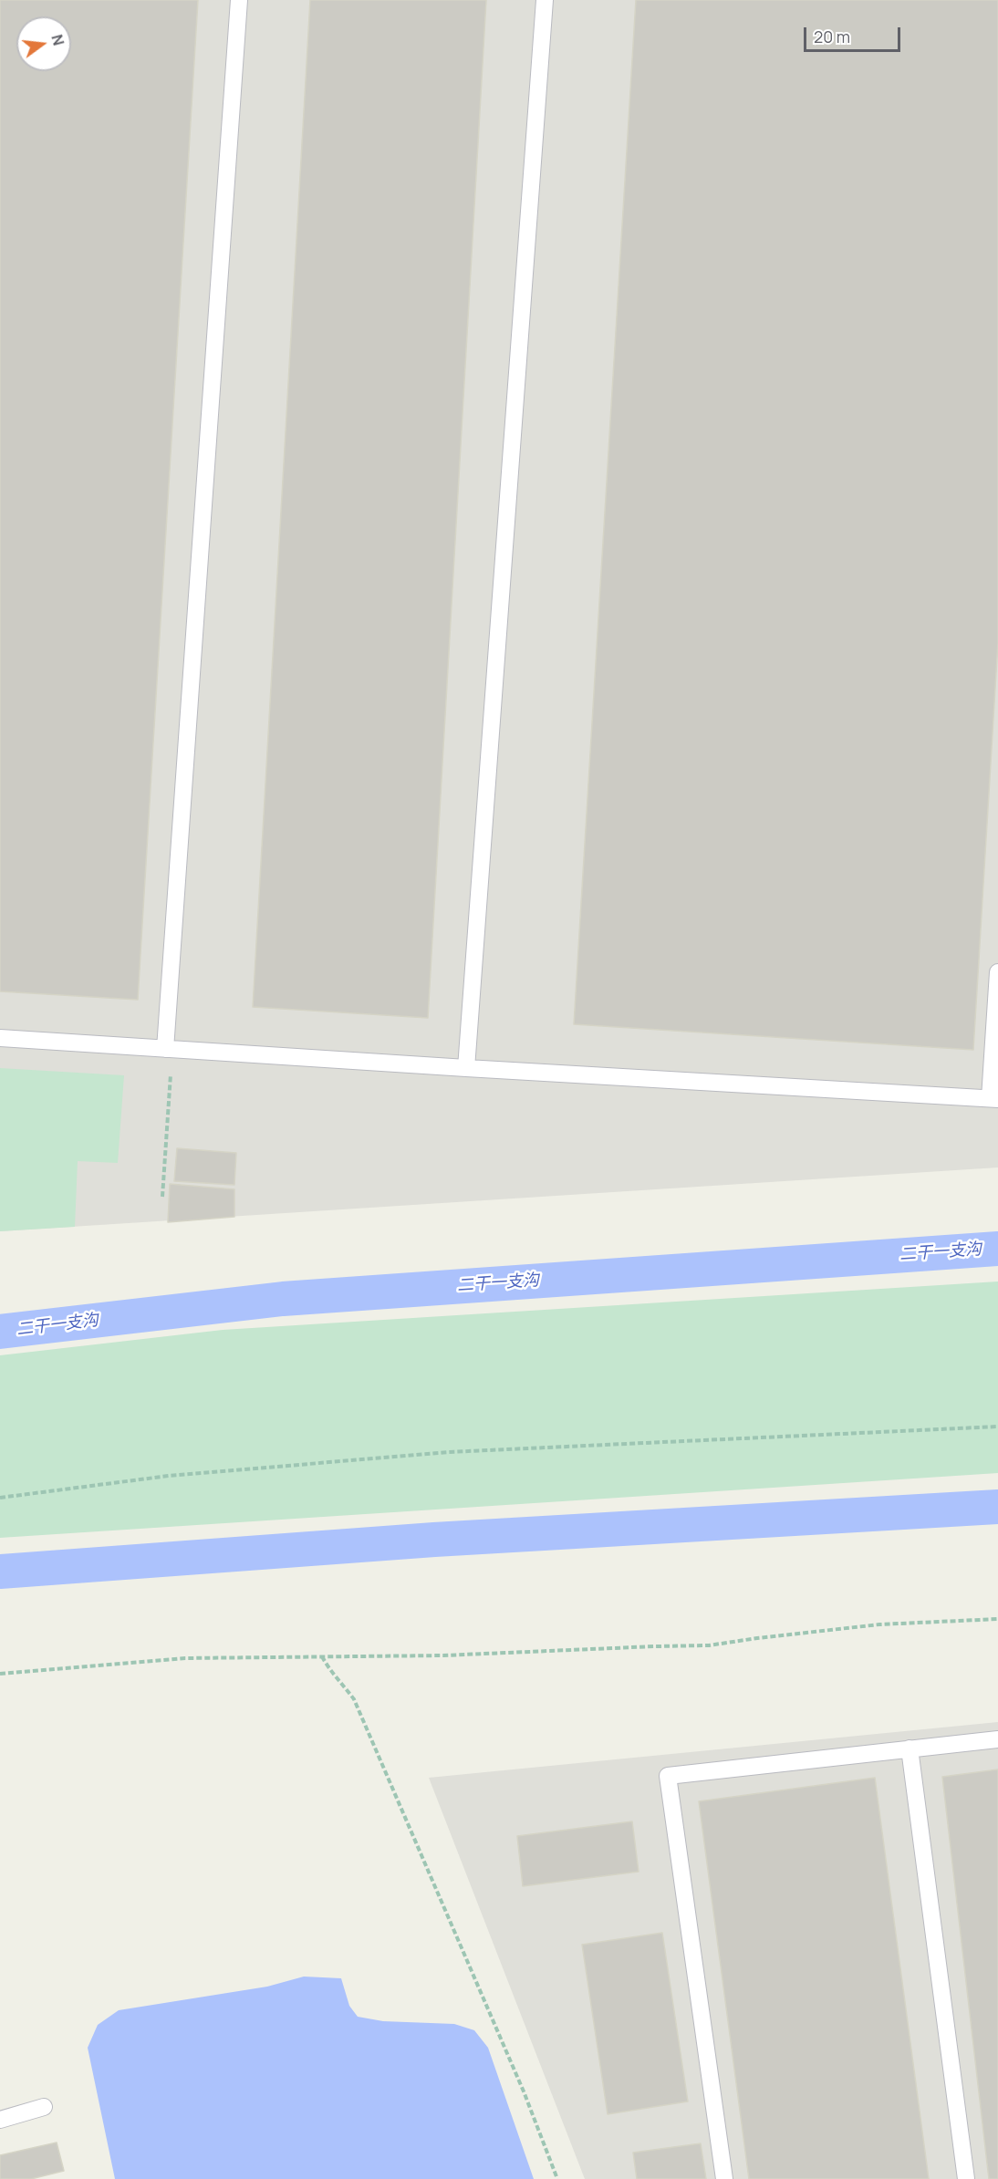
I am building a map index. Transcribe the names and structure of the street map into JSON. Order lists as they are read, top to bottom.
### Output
{
  "water": ["二干一支沟"],
  "scale_bar": "20 m",
  "north": "right"
}
